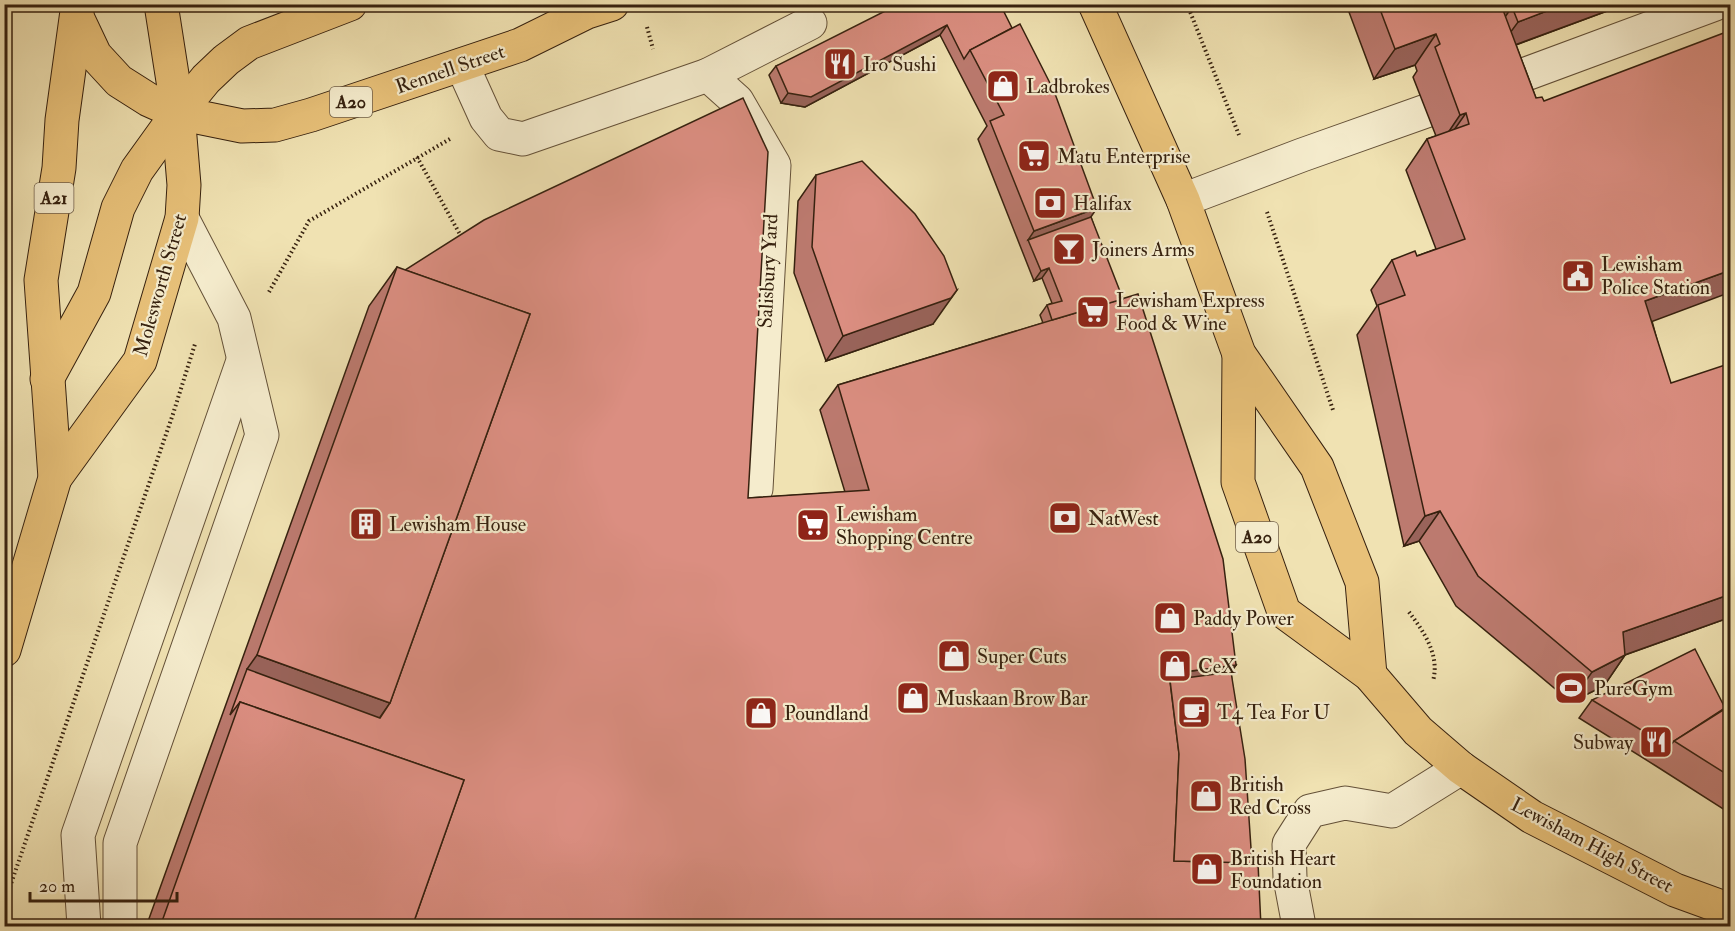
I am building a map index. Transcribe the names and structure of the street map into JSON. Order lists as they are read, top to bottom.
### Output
{
  "streets": {
    "highway": [
      "Rennell Street",
      "A20",
      "A21",
      "Molesworth Street",
      "Lewisham High Street"
    ],
    "street": ["Salisbury Yard"]
  },
  "crossings": [
    ["Rennell Street", "A21"],
    ["Rennell Street", "Molesworth Street"],
    ["A21", "Molesworth Street"]
  ],
  "places": {
    "restaurant": ["Iro Sushi", "Subway"],
    "shop": [
      "Ladbrokes",
      "Paddy Power",
      "Super Cuts",
      "CeX",
      "Muskaan Brow Bar",
      "Poundland",
      "British Red Cross",
      "British Heart Foundation"
    ],
    "supermarket": ["Matu Enterprise", "Lewisham Express Food & Wine", "Lewisham Shopping Centre"],
    "bank": ["Halifax", "NatWest"],
    "bar": ["Joiners Arms"],
    "public building": ["Lewisham Police Station"],
    "building": ["Lewisham House"],
    "sports": ["PureGym"],
    "cafe": ["T4 Tea For U"]
  },
  "scale_bar": "20 m"
}
